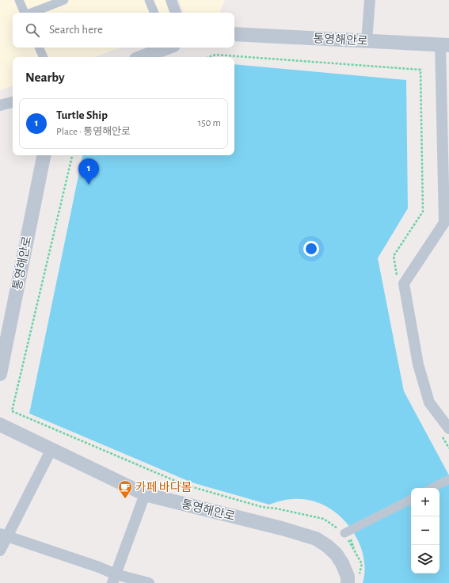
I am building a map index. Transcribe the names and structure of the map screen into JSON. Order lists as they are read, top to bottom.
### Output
{
  "streets": {
    "street": ["통영해안로"]
  },
  "places": {
    "cafe": ["카페 바다봄"]
  },
  "page": {
    "search": "Search here",
    "heading": "Nearby",
    "list": [
      {
        "mark": "1",
        "name": "Turtle Ship",
        "note": "Place · 통영해안로",
        "value": "150 m"
      }
    ],
    "pins": "1",
    "map_buttons": ["+", "−"]
  }
}
